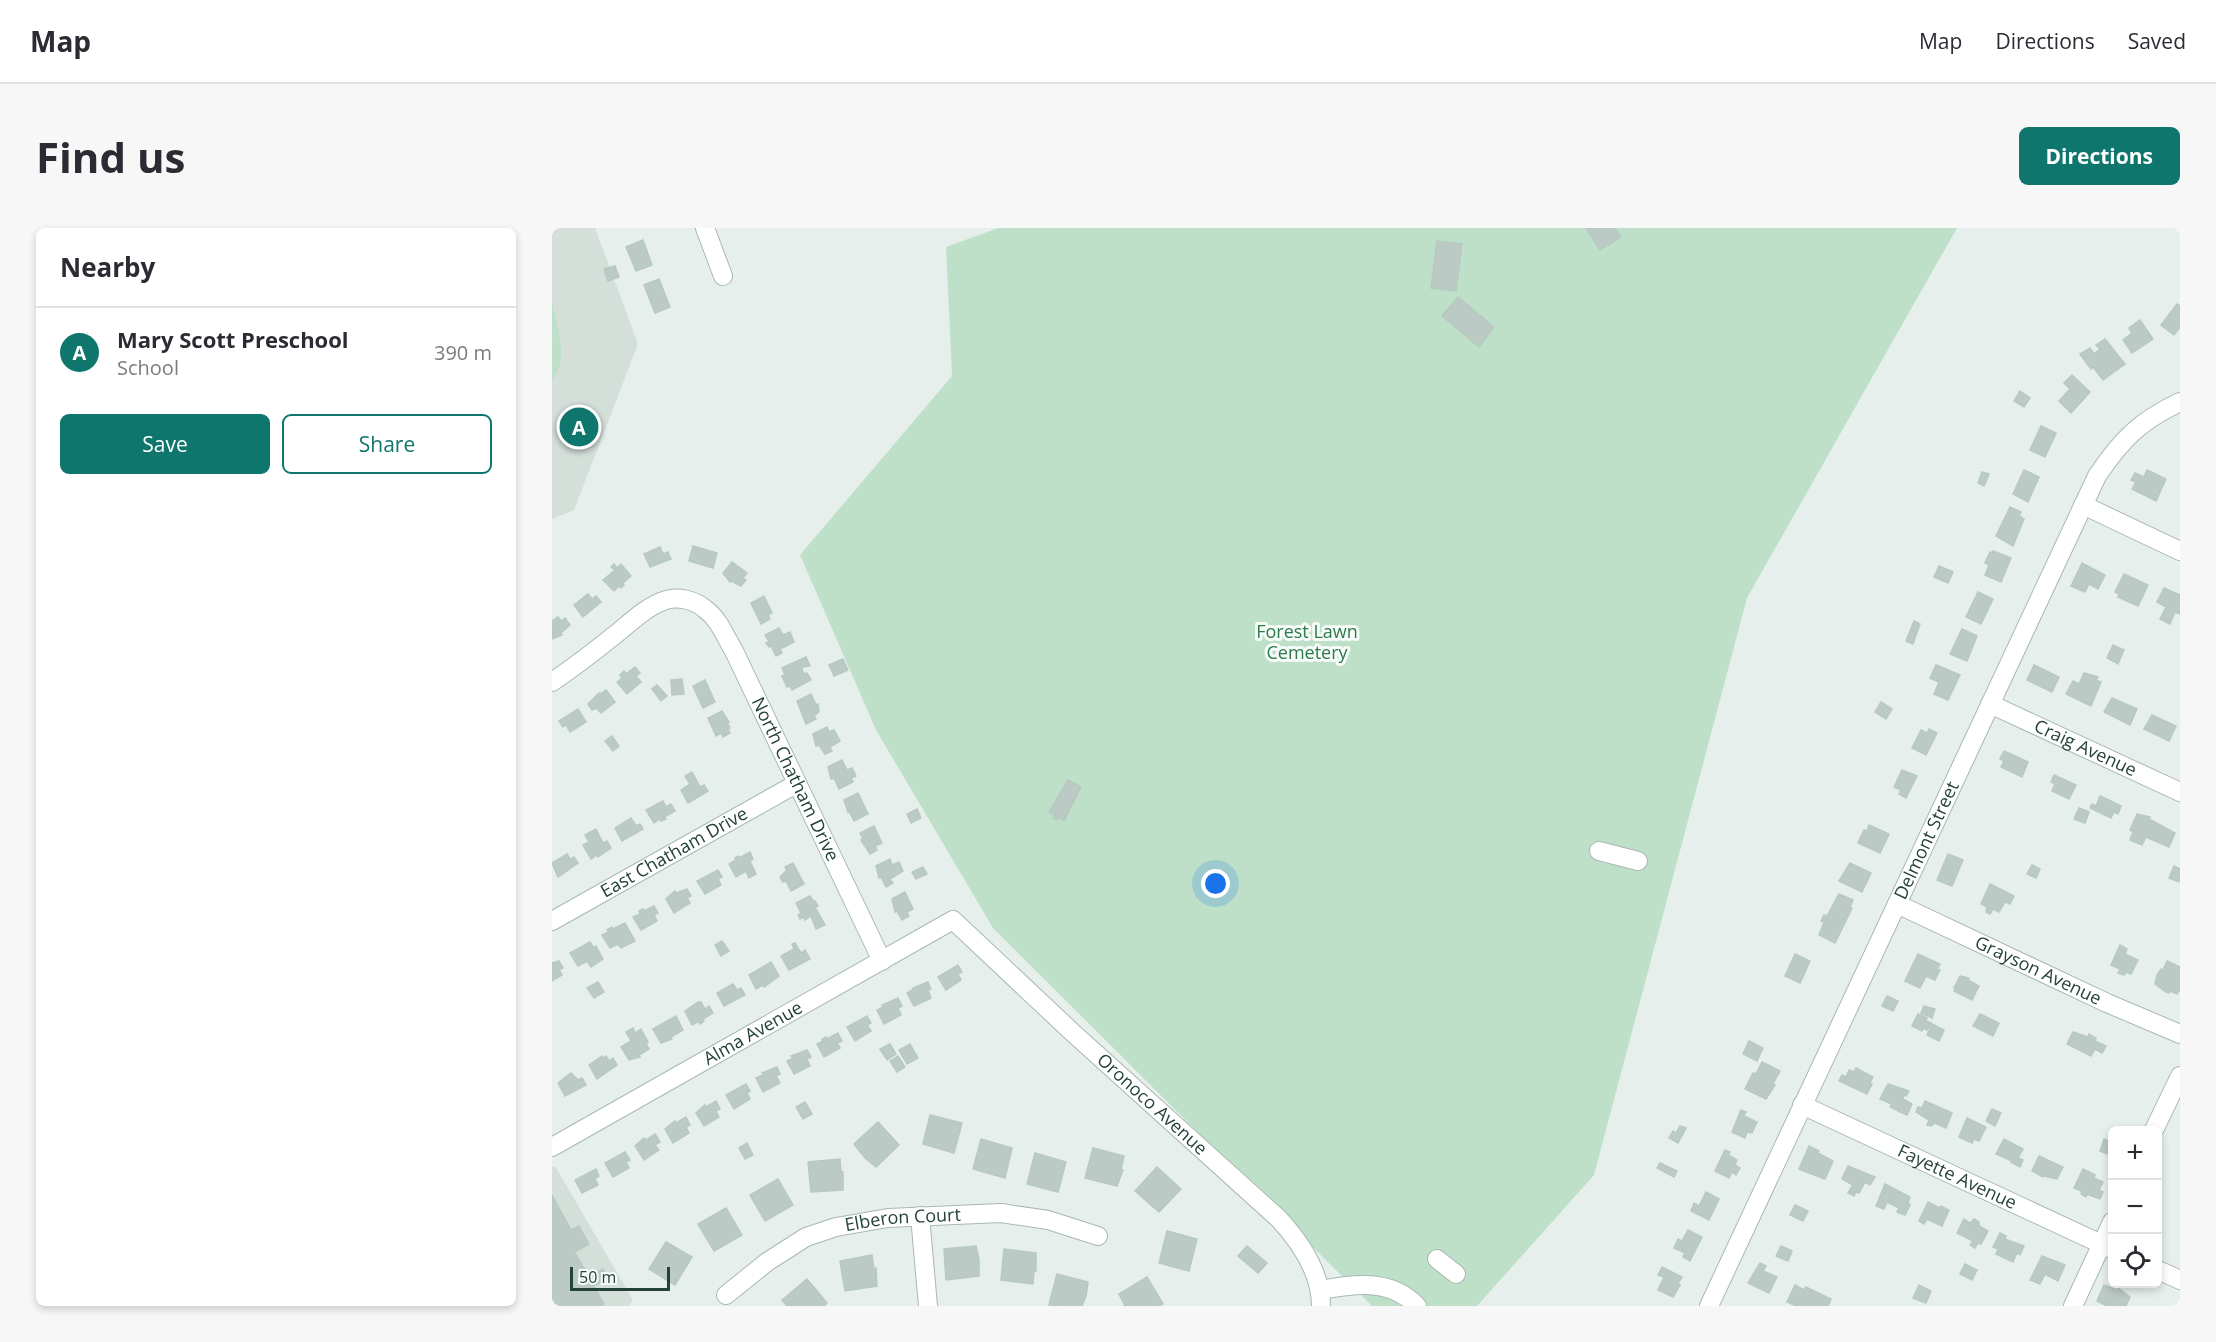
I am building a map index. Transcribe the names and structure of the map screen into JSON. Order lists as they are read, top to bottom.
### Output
{
  "streets": {
    "street": [
      "Craig Avenue",
      "North Chatham Drive",
      "Delmont Street",
      "East Chatham Drive",
      "Grayson Avenue",
      "Alma Avenue",
      "Oronoco Avenue",
      "Fayette Avenue",
      "Elberon Court"
    ]
  },
  "crossings": [
    ["Craig Avenue", "Delmont Street"],
    ["North Chatham Drive", "East Chatham Drive"],
    ["North Chatham Drive", "Alma Avenue"],
    ["Delmont Street", "Grayson Avenue"],
    ["Delmont Street", "Fayette Avenue"],
    ["Alma Avenue", "Oronoco Avenue"]
  ],
  "parks": ["Forest Lawn Cemetery"],
  "scale_bar": "50 m",
  "page": {
    "header": "Map",
    "nav": ["Map", "Directions", "Saved"],
    "buttons": [
      "Directions",
      ["Save", "Share"]
    ],
    "title": "Find us",
    "heading": "Nearby",
    "list": [
      {
        "mark": "A",
        "name": "Mary Scott Preschool",
        "note": "School",
        "value": "390 m"
      }
    ],
    "pins": "A",
    "map_buttons": ["+", "−"],
    "scale": "50 m"
  }
}
